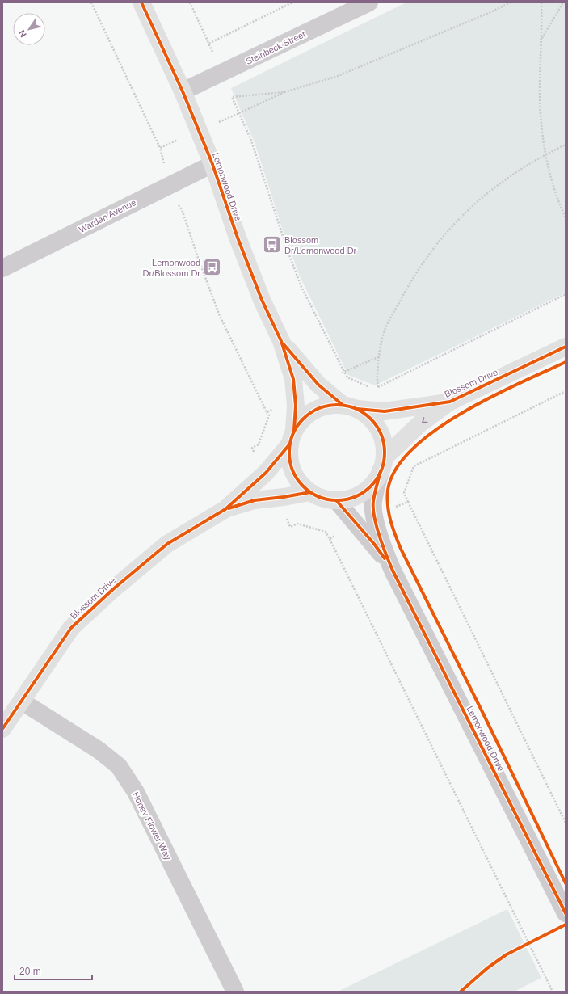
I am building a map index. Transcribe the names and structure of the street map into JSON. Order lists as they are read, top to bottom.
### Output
{
  "streets": {
    "street": [
      "Steinbeck Street",
      "Lemonwood Drive",
      "Wardan Avenue",
      "Blossom Drive",
      "Honey Flower Way"
    ]
  },
  "crossings": [
    ["Steinbeck Street", "Lemonwood Drive"],
    ["Lemonwood Drive", "Wardan Avenue"],
    ["Lemonwood Drive", "Blossom Drive"],
    ["Blossom Drive", "Honey Flower Way"]
  ],
  "places": {
    "bus stop": ["Blossom Dr/Lemonwood Dr", "Lemonwood Dr/Blossom Dr"]
  },
  "scale_bar": "20 m",
  "north": "bottom left"
}
